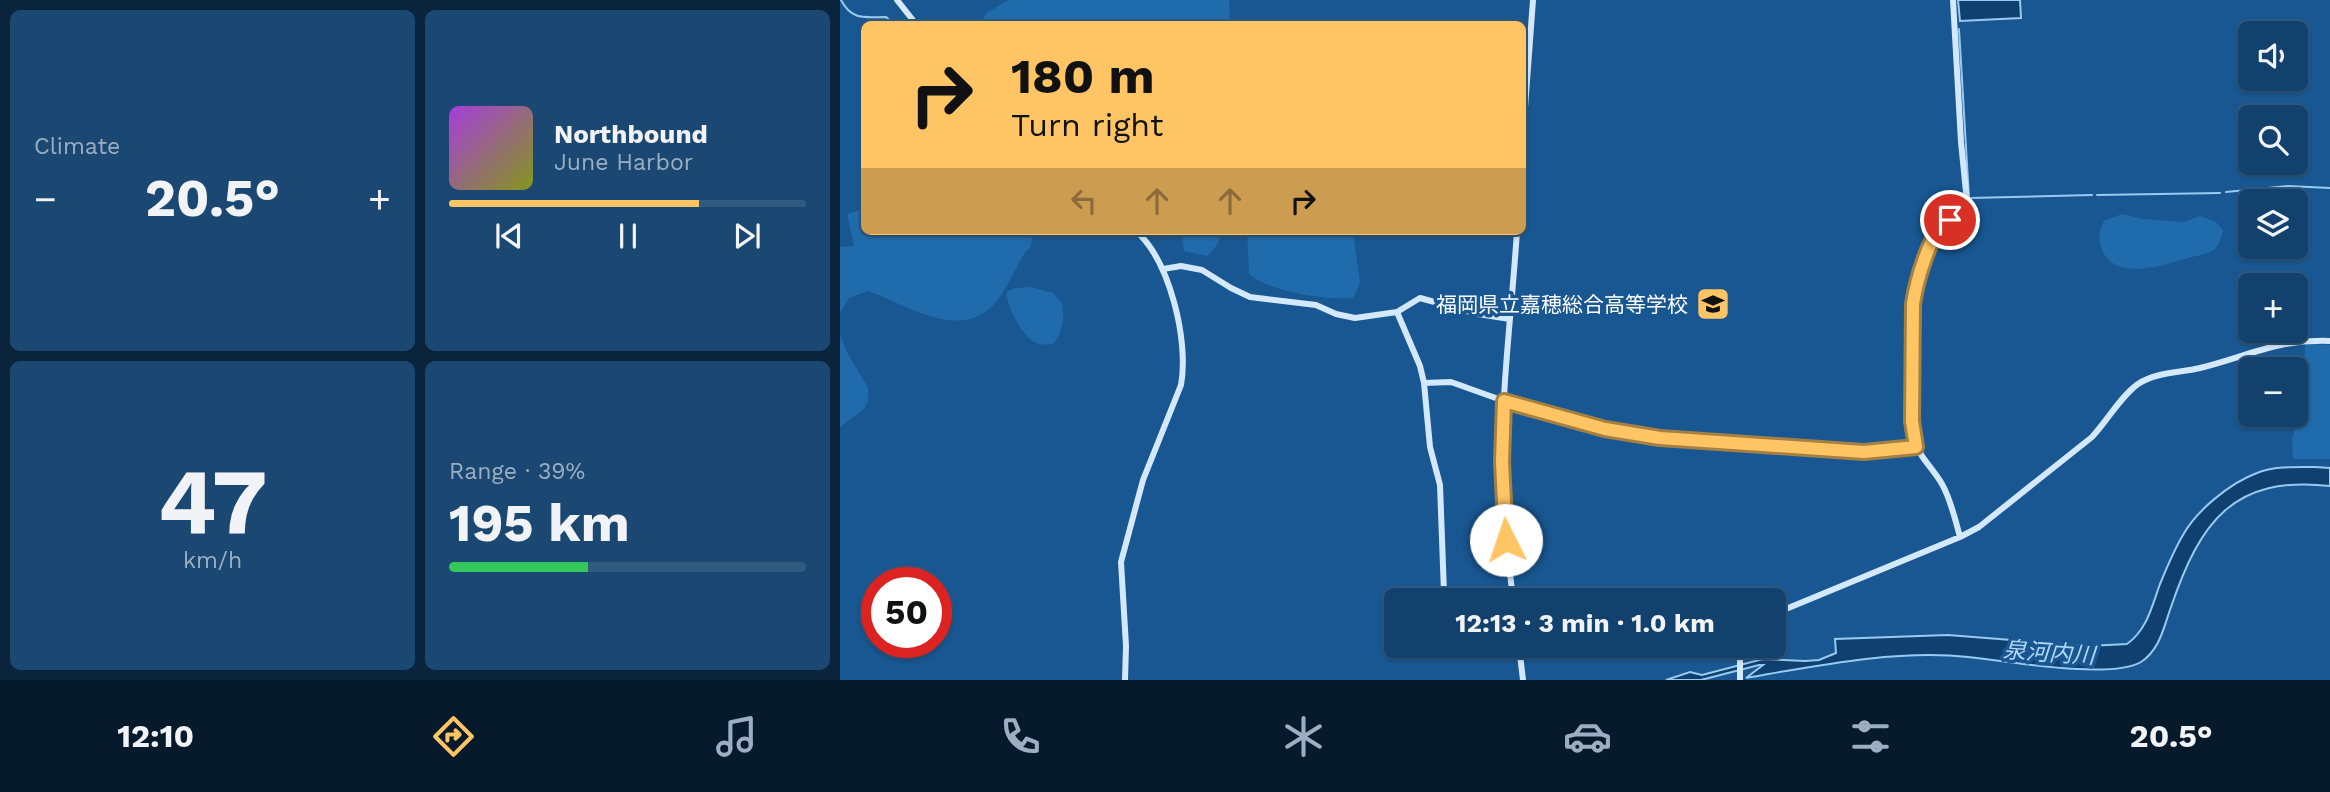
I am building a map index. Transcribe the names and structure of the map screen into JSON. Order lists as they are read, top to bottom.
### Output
{
  "water": ["泉河内川"],
  "places": {
    "school or university": ["福岡県立嘉穂総合高等学校"]
  },
  "page": {
    "tile": [
      "Climate",
      ["47", "km/h"],
      ["Range · 39%", "195 km"]
    ],
    "map_buttons": ["+", "−"],
    "turn": ["180 m", "Turn right"],
    "song": ["Northbound", "June Harbor"],
    "heat": ["−", "20.5°", "+"],
    "limit": "50",
    "trip": "12:13 · 3 min · 1.0 km",
    "tabs": ["12:10", "20.5°"]
  }
}
